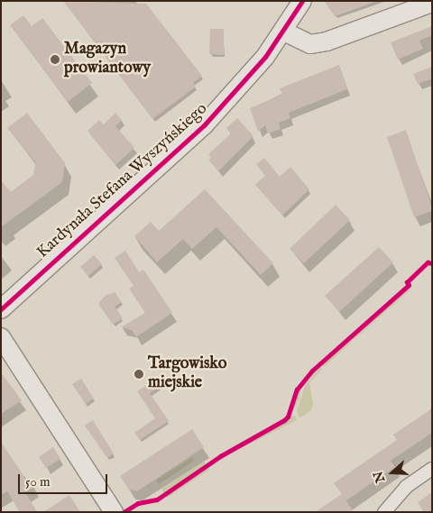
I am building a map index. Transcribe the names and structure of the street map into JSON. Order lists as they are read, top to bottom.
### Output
{
  "streets": {
    "street": ["Kardynała Stefana Wyszyńskiego"]
  },
  "places": ["Magazyn prowiantowy", "Targowisko miejskie"],
  "scale_bar": "50 m",
  "north": "left"
}
